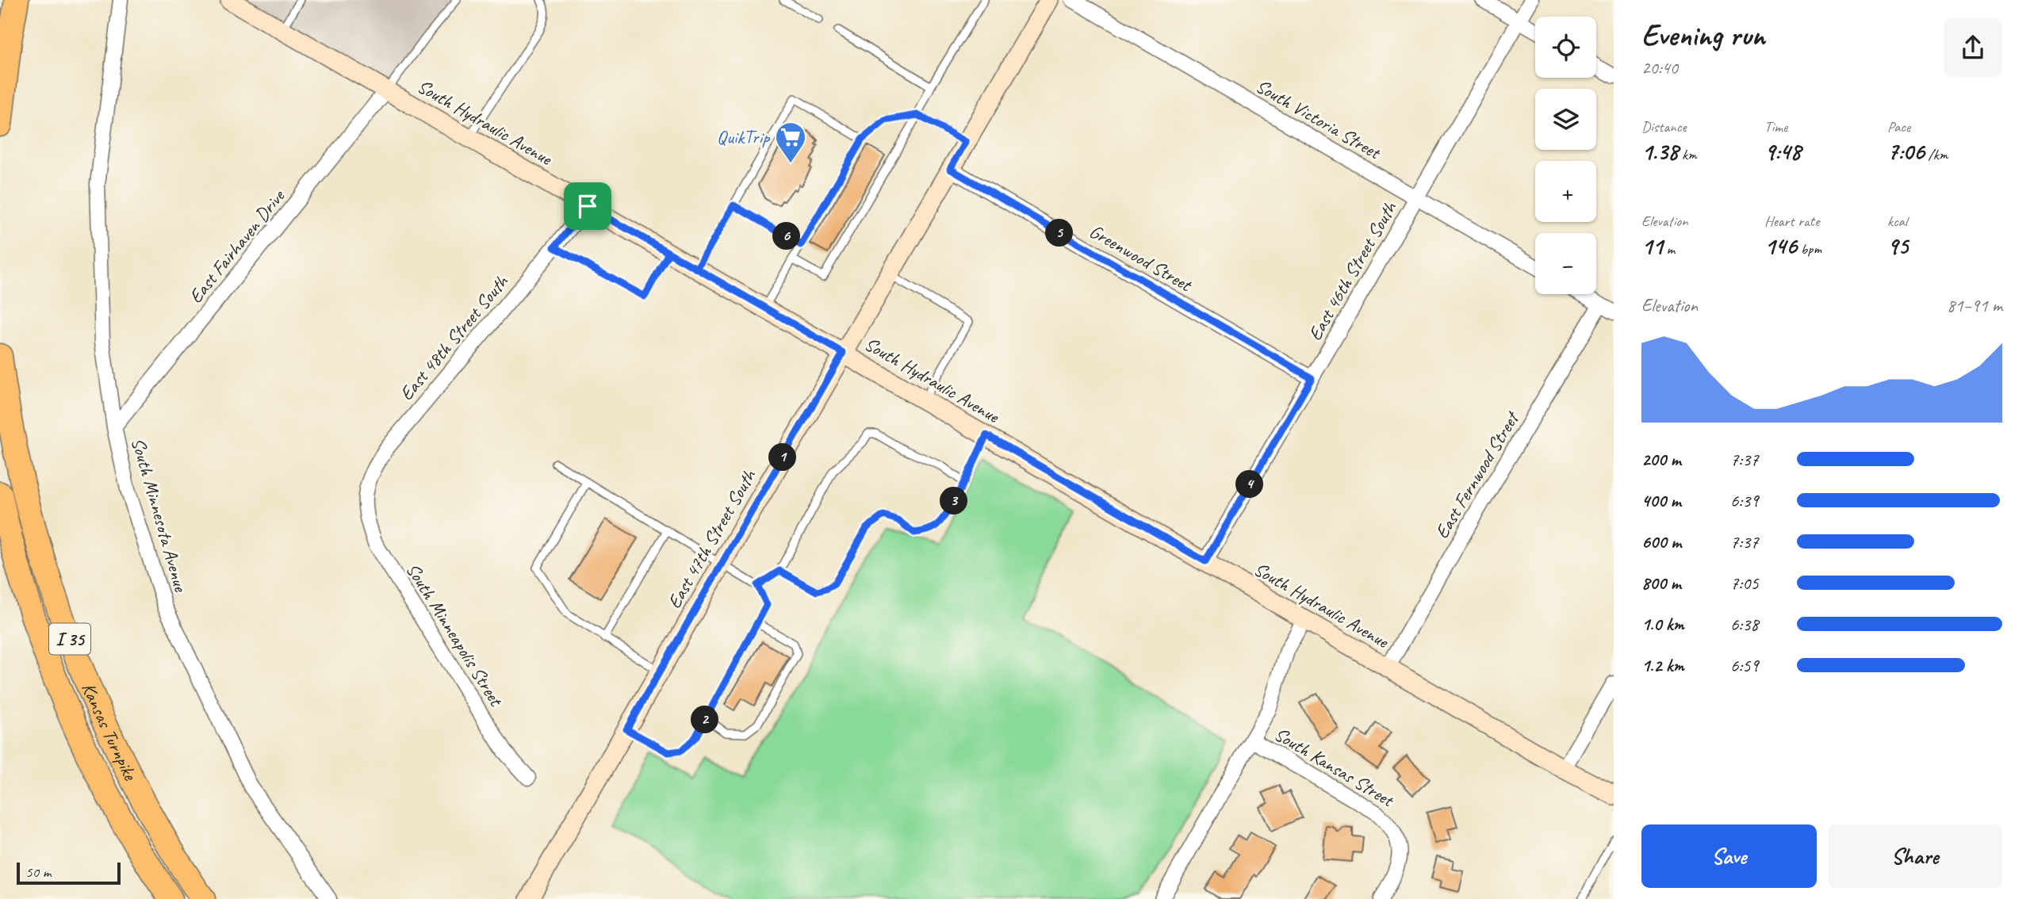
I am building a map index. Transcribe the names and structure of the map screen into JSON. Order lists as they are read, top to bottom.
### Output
{
  "streets": {
    "highway": ["I 35", "Kansas Turnpike"],
    "street": [
      "South Victoria Street",
      "South Hydraulic Avenue",
      "East Fairhaven Drive",
      "Greenwood Street",
      "East 46th Street South",
      "East 48th Street South",
      "East Fernwood Street",
      "South Minnesota Avenue",
      "East 47th Street South",
      "South Minneapolis Street",
      "South Kansas Street"
    ]
  },
  "crossings": [
    ["South Victoria Street", "East 46th Street South"],
    ["South Hydraulic Avenue", "East Fairhaven Drive"],
    ["South Hydraulic Avenue", "East 46th Street South"],
    ["South Hydraulic Avenue", "East 48th Street South"],
    ["South Hydraulic Avenue", "East Fernwood Street"],
    ["South Hydraulic Avenue", "East 47th Street South"],
    ["East Fairhaven Drive", "South Minnesota Avenue"],
    ["Greenwood Street", "East 46th Street South"],
    ["Greenwood Street", "East 47th Street South"],
    ["East 48th Street South", "South Minneapolis Street"]
  ],
  "places": {
    "supermarket": ["QuikTrip"]
  },
  "scale_bar": "50 m",
  "page": {
    "heading": ["Evening run", "20:40"],
    "map_buttons": ["+", "−"],
    "stats": [
      ["Distance", "1.38 km"],
      ["Time", "9:48"],
      ["Pace", "7:06 /km"],
      ["Elevation", "11 m"],
      ["Heart rate", "146 bpm"],
      ["kcal", "95"]
    ],
    "pins": [
      "5",
      "6",
      "1",
      "4",
      "3",
      "2"
    ],
    "chart": ["Elevation", "81–91 m"],
    "list": [
      {
        "name": "200 m",
        "note": "7:37"
      },
      {
        "name": "400 m",
        "note": "6:39"
      },
      {
        "name": "600 m",
        "note": "7:37"
      },
      {
        "name": "800 m",
        "note": "7:05"
      },
      {
        "name": "1.0 km",
        "note": "6:38"
      },
      {
        "name": "1.2 km",
        "note": "6:59"
      }
    ],
    "buttons": ["Save", "Share"],
    "scale": "50 m"
  }
}
